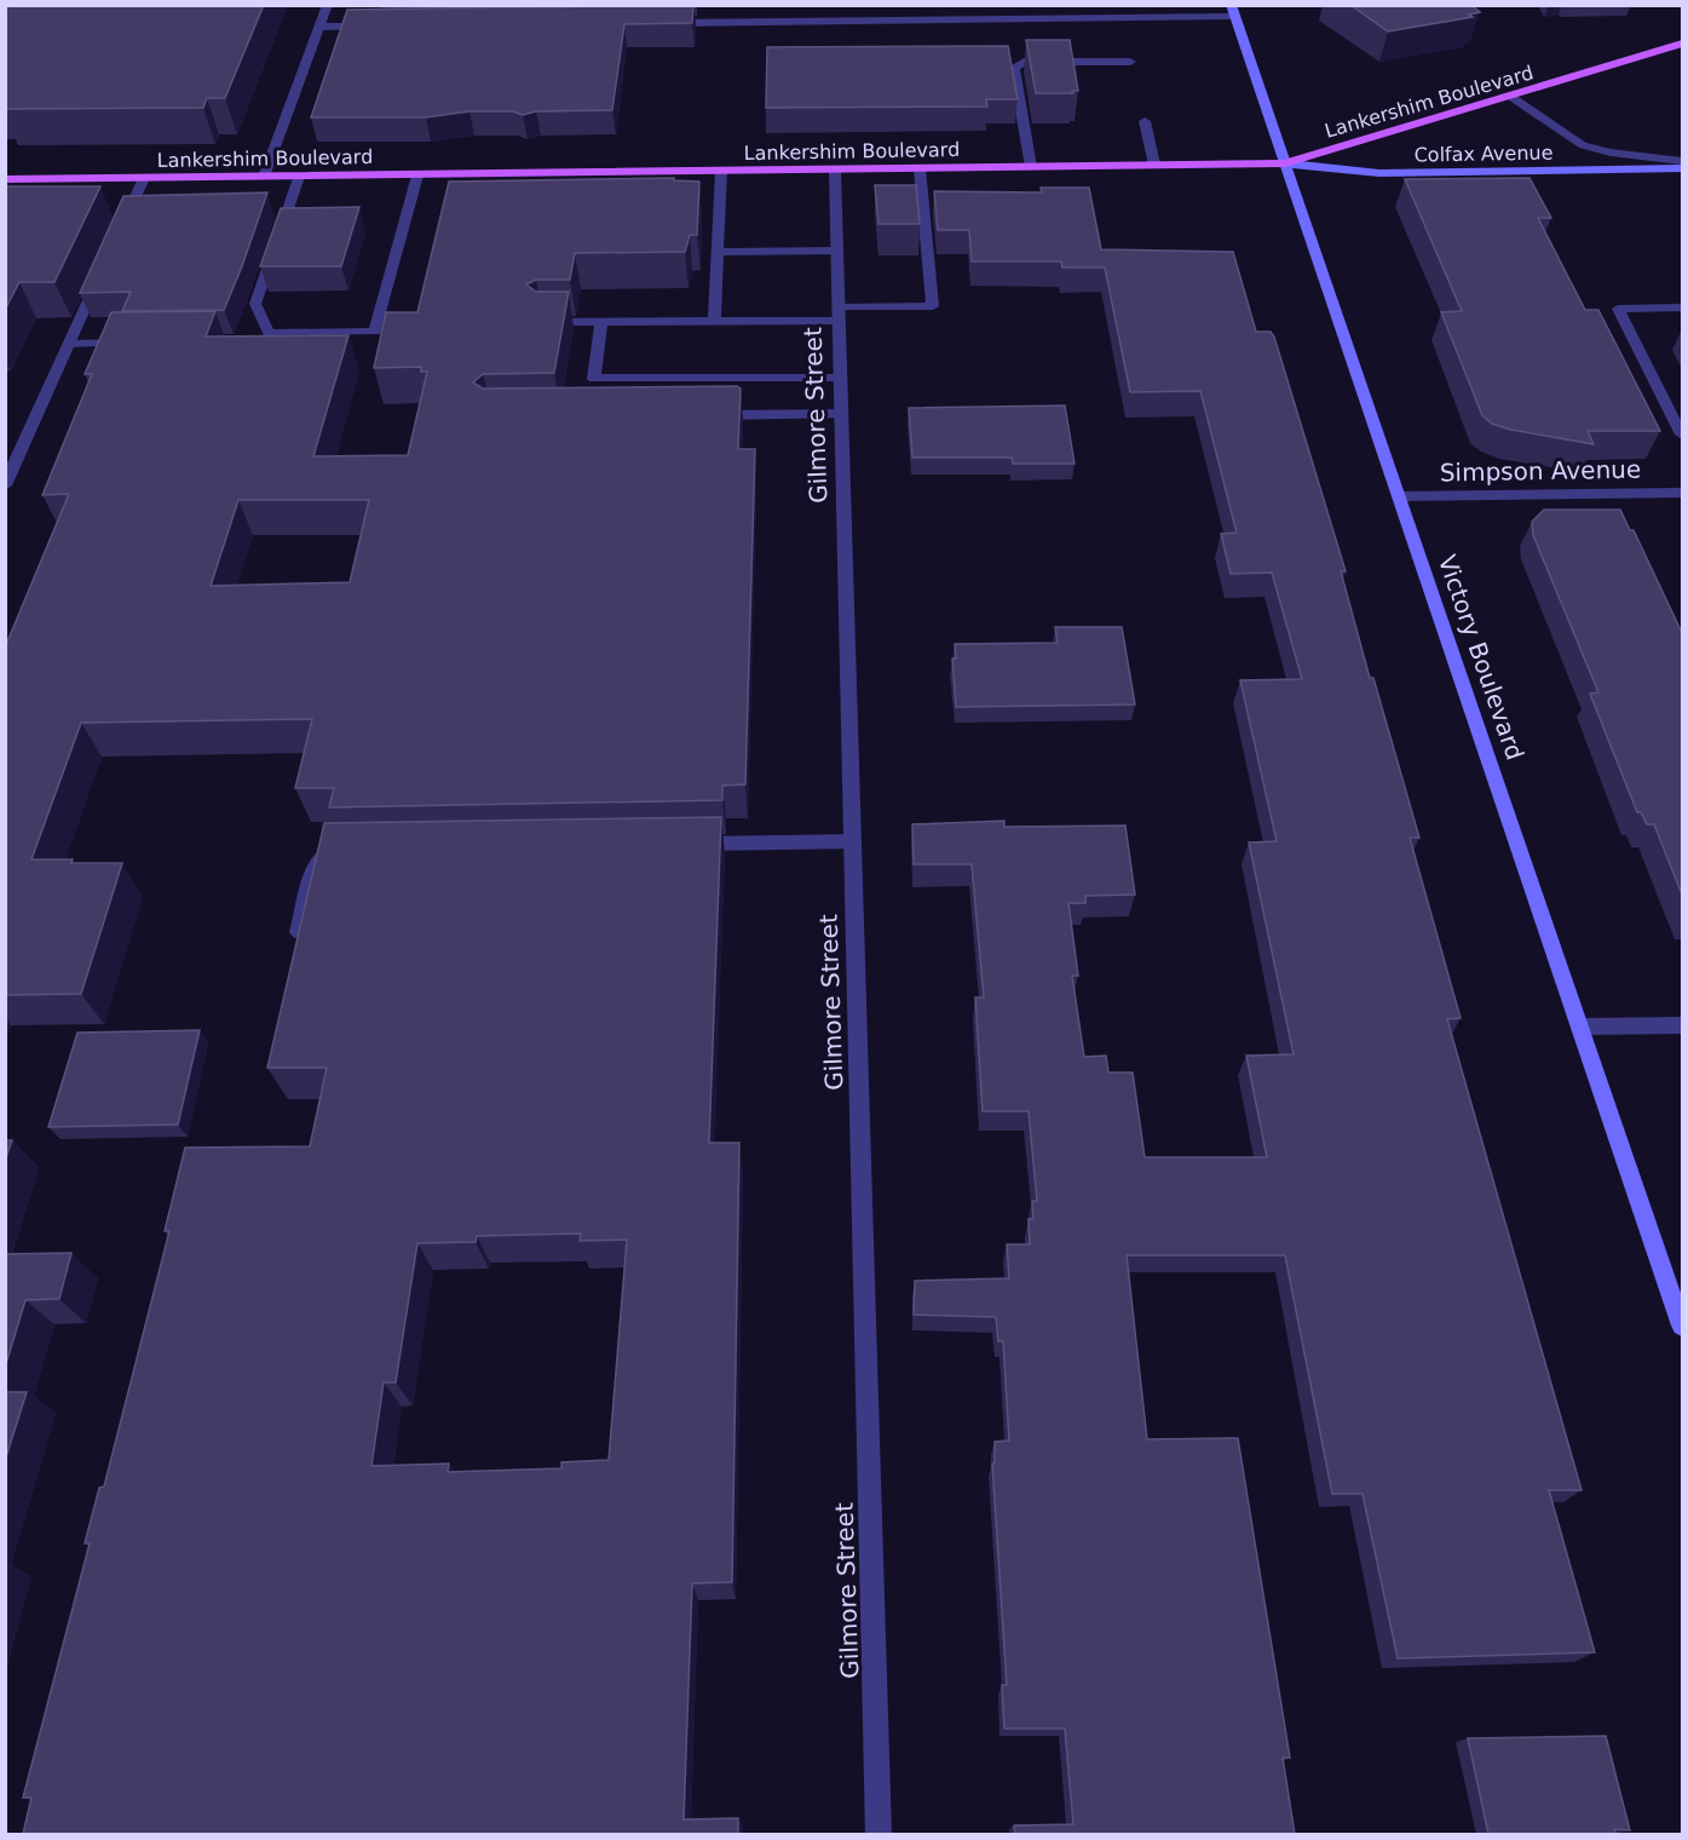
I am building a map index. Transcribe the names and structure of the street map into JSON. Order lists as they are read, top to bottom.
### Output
{
  "streets": {
    "main road": ["Lankershim Boulevard", "Colfax Avenue", "Victory Boulevard"],
    "street": ["Gilmore Street", "Simpson Avenue"]
  },
  "crossings": [
    ["Lankershim Boulevard", "Colfax Avenue"],
    ["Lankershim Boulevard", "Gilmore Street"],
    ["Lankershim Boulevard", "Victory Boulevard"],
    ["Colfax Avenue", "Victory Boulevard"],
    ["Simpson Avenue", "Victory Boulevard"]
  ]
}
